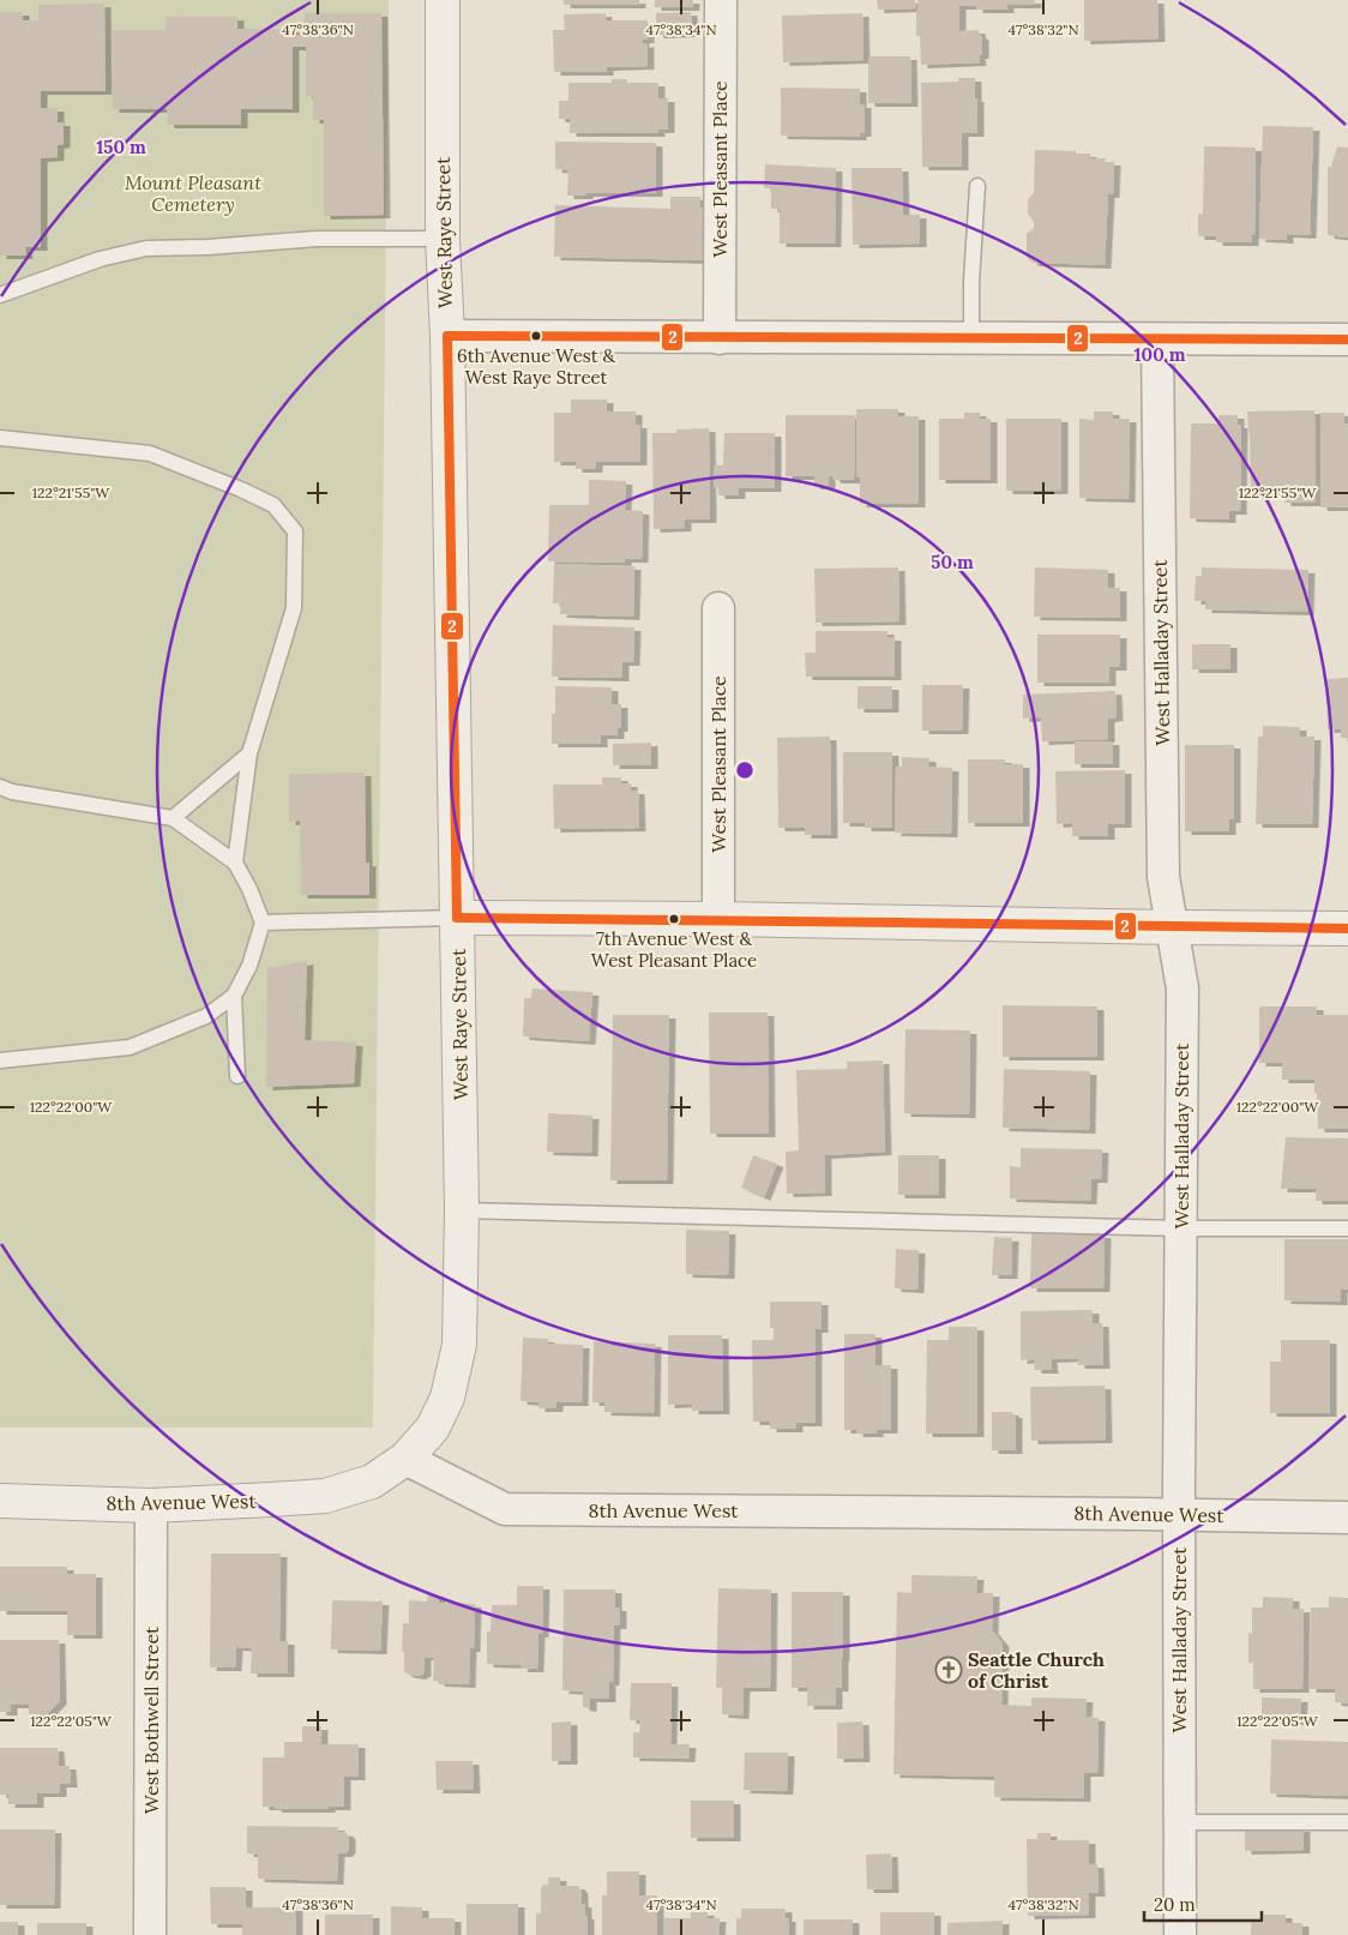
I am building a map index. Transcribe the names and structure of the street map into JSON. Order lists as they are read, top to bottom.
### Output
{
  "streets": {
    "street": [
      "West Pleasant Place",
      "West Raye Street",
      "West Halladay Street",
      "8th Avenue West",
      "West Bothwell Street"
    ]
  },
  "crossings": [
    ["West Raye Street", "8th Avenue West"],
    ["West Halladay Street", "8th Avenue West"],
    ["8th Avenue West", "West Bothwell Street"]
  ],
  "parks": ["Mount Pleasant Cemetery"],
  "places": {
    "other": ["6th Avenue West & West Raye Street", "7th Avenue West & West Pleasant Place"],
    "church": ["Seattle Church of Christ"]
  },
  "lines": ["transit line 2"],
  "scale_bar": "20 m",
  "coordinates": [
    "47°38'36\"N",
    "47°38'34\"N",
    "47°38'32\"N",
    "122°21'55\"W",
    "122°22'00\"W",
    "122°22'05\"W"
  ],
  "rings": ["150 m", "100 m", "50 m"]
}
